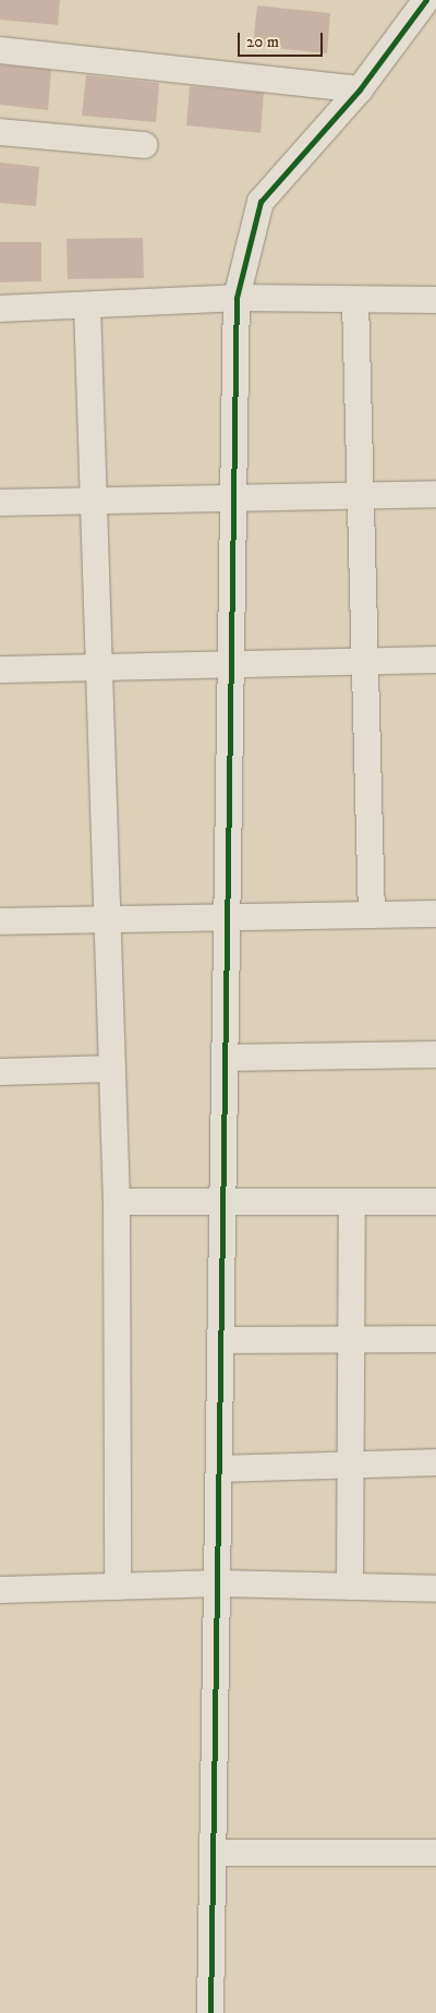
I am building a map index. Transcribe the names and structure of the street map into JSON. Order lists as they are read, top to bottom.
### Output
{
  "scale_bar": "20 m"
}
